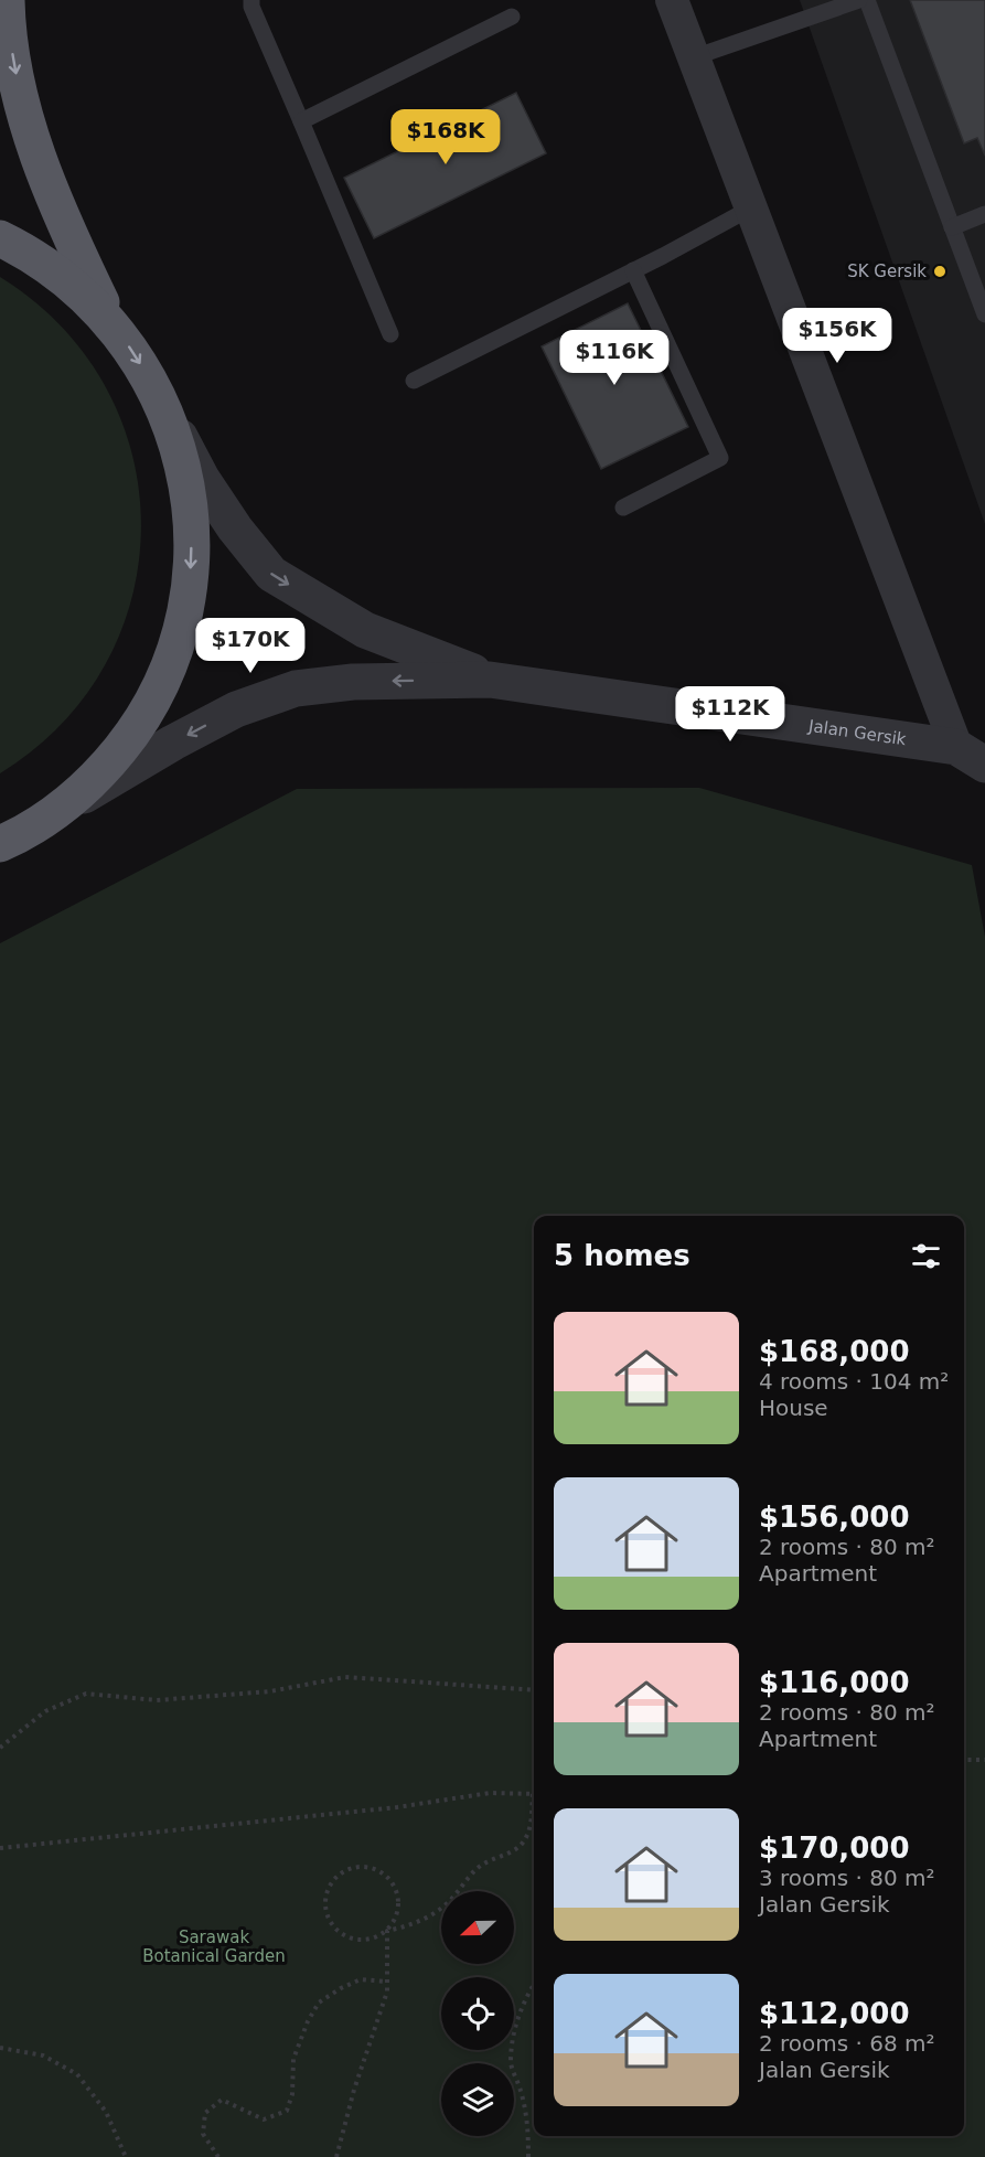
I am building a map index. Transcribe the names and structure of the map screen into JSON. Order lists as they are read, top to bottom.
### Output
{
  "streets": {
    "street": ["Jalan Gersik"]
  },
  "parks": ["Sarawak Botanical Garden"],
  "places": ["SK Gersik"],
  "north": "left",
  "page": {
    "price": [
      "$168K",
      "$156K",
      "$116K",
      "$170K",
      "$112K"
    ],
    "heading": "5 homes",
    "list": [
      {
        "name": "$168,000",
        "note": "4 rooms · 104 m² · House"
      },
      {
        "name": "$156,000",
        "note": "2 rooms · 80 m² · Apartment"
      },
      {
        "name": "$116,000",
        "note": "2 rooms · 80 m² · Apartment"
      },
      {
        "name": "$170,000",
        "note": "3 rooms · 80 m² · Jalan Gersik"
      },
      {
        "name": "$112,000",
        "note": "2 rooms · 68 m² · Jalan Gersik"
      }
    ]
  }
}
